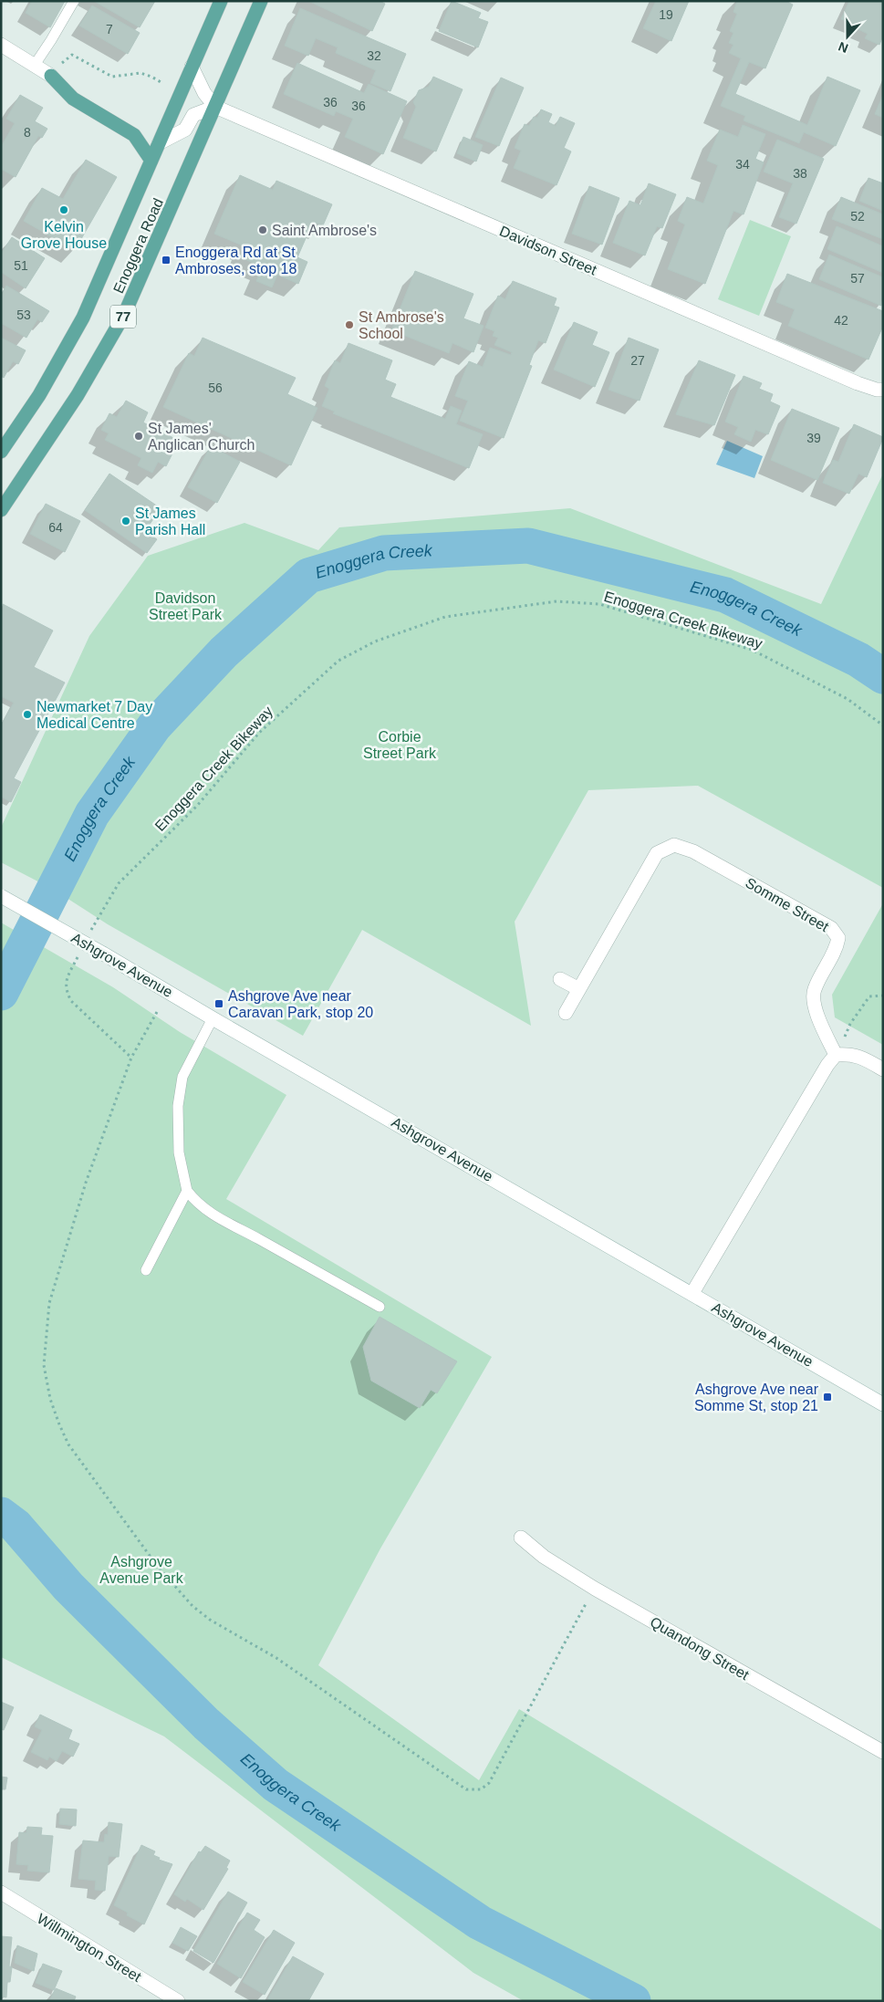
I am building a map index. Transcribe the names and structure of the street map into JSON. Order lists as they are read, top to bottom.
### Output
{
  "streets": {
    "main road": ["Enoggera Road", "77"],
    "street": [
      "Davidson Street",
      "Somme Street",
      "Ashgrove Avenue",
      "Quandong Street",
      "Willmington Street"
    ],
    "path": ["Enoggera Creek Bikeway"]
  },
  "crossings": [
    ["Enoggera Road", "Davidson Street"]
  ],
  "water": ["Enoggera Creek"],
  "parks": ["Davidson Street Park", "Corbie Street Park", "Ashgrove Avenue Park"],
  "places": {
    "other": [
      "Kelvin Grove House",
      "Saint Ambrose's",
      "St Ambrose's School",
      "St James' Anglican Church",
      "St James Parish Hall",
      "Newmarket 7 Day Medical Centre"
    ],
    "transit": ["Enoggera Rd at St Ambroses, stop 18", "Ashgrove Ave near Caravan Park, stop 20", "Ashgrove Ave near Somme St, stop 21"]
  },
  "house_numbers": [
    "19",
    "7",
    "32",
    "36",
    "36",
    "8",
    "34",
    "38",
    "52",
    "51",
    "57",
    "53",
    "42",
    "27",
    "56",
    "39",
    "64"
  ],
  "north": "bottom"
}
